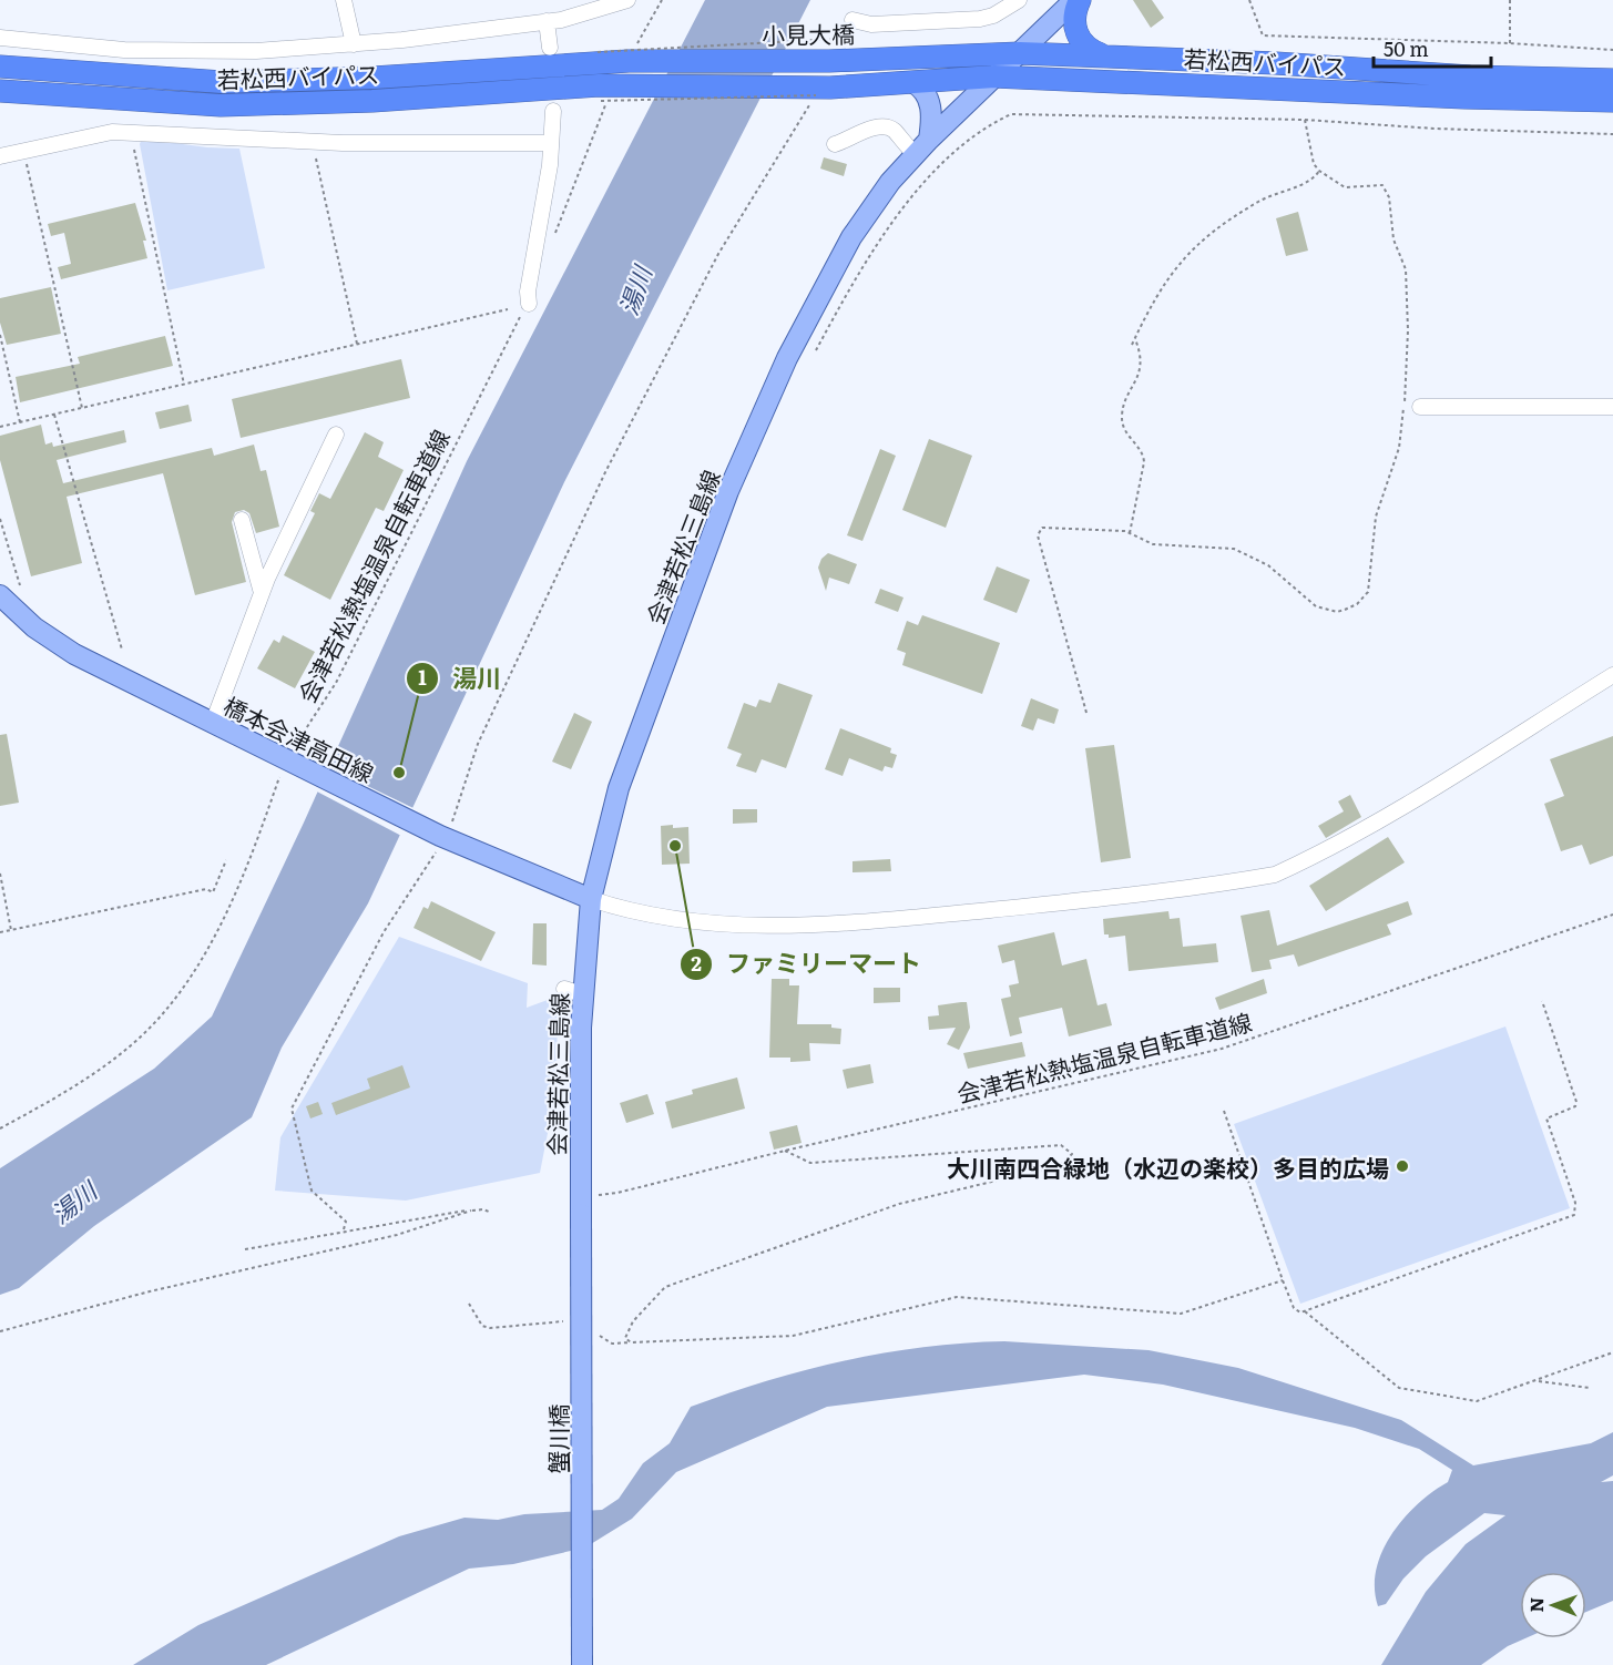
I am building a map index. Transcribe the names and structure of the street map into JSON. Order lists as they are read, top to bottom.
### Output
{
  "streets": {
    "highway": ["小見大橋", "若松西バイパス"],
    "main road": ["会津若松三島線", "橋本会津高田線", "蟹川橋"],
    "path": ["会津若松熱塩温泉自転車道線"]
  },
  "crossings": [
    ["小見大橋", "若松西バイパス"],
    ["小見大橋", "会津若松三島線"],
    ["若松西バイパス", "会津若松三島線"],
    ["会津若松三島線", "橋本会津高田線"],
    ["会津若松三島線", "蟹川橋"],
    ["会津若松熱塩温泉自転車道線", "橋本会津高田線"]
  ],
  "water": ["湯川"],
  "places": ["湯川", "ファミリーマート", "大川南四合緑地（水辺の楽校）多目的広場"],
  "scale_bar": "50 m",
  "north": "left"
}
